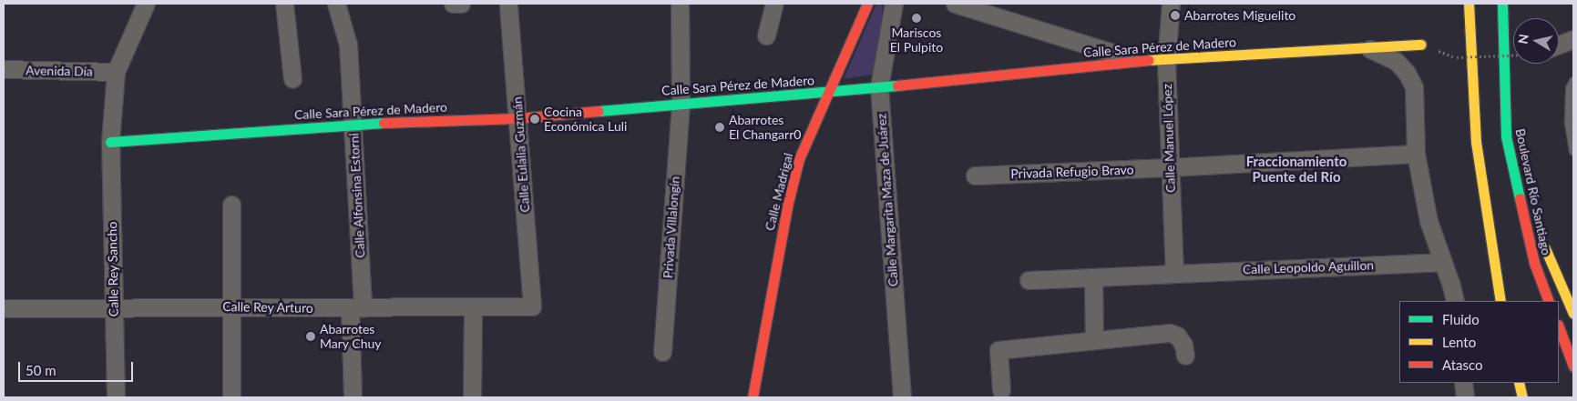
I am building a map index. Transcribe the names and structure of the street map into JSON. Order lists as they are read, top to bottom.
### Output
{
  "streets": {
    "street": [
      "Calle Sara Pérez de Madero",
      "Avenida Día",
      "Calle Manuel López",
      "Calle Eulalia Guzmán",
      "Privada Refugio Bravo",
      "Calle Madrigal",
      "Boulevard Río Santiago",
      "Calle Alfonsina Estorni",
      "Calle Margarita Maza de Juárez",
      "Privada Villalongín",
      "Calle Leopoldo Aguillon",
      "Calle Rey Sancho",
      "Calle Rey Arturo"
    ]
  },
  "crossings": [
    ["Calle Sara Pérez de Madero", "Calle Manuel López"],
    ["Calle Sara Pérez de Madero", "Calle Eulalia Guzmán"],
    ["Calle Sara Pérez de Madero", "Calle Madrigal"],
    ["Calle Sara Pérez de Madero", "Calle Alfonsina Estorni"],
    ["Calle Sara Pérez de Madero", "Calle Margarita Maza de Juárez"],
    ["Calle Sara Pérez de Madero", "Privada Villalongín"],
    ["Calle Sara Pérez de Madero", "Calle Rey Sancho"],
    ["Avenida Día", "Calle Rey Sancho"],
    ["Calle Manuel López", "Privada Refugio Bravo"],
    ["Calle Manuel López", "Calle Leopoldo Aguillon"],
    ["Calle Eulalia Guzmán", "Calle Rey Arturo"],
    ["Calle Alfonsina Estorni", "Calle Rey Arturo"],
    ["Calle Rey Sancho", "Calle Rey Arturo"]
  ],
  "districts": ["Fraccionamiento Puente del Río"],
  "places": [
    "Abarrotes Miguelito",
    "Mariscos El Pulpito",
    "Cocina Económica Luli",
    "Abarrotes El Changarr0",
    "Abarrotes Mary Chuy"
  ],
  "legend": ["Fluido", "Lento", "Atasco"],
  "scale_bar": "50 m",
  "north": "left"
}
